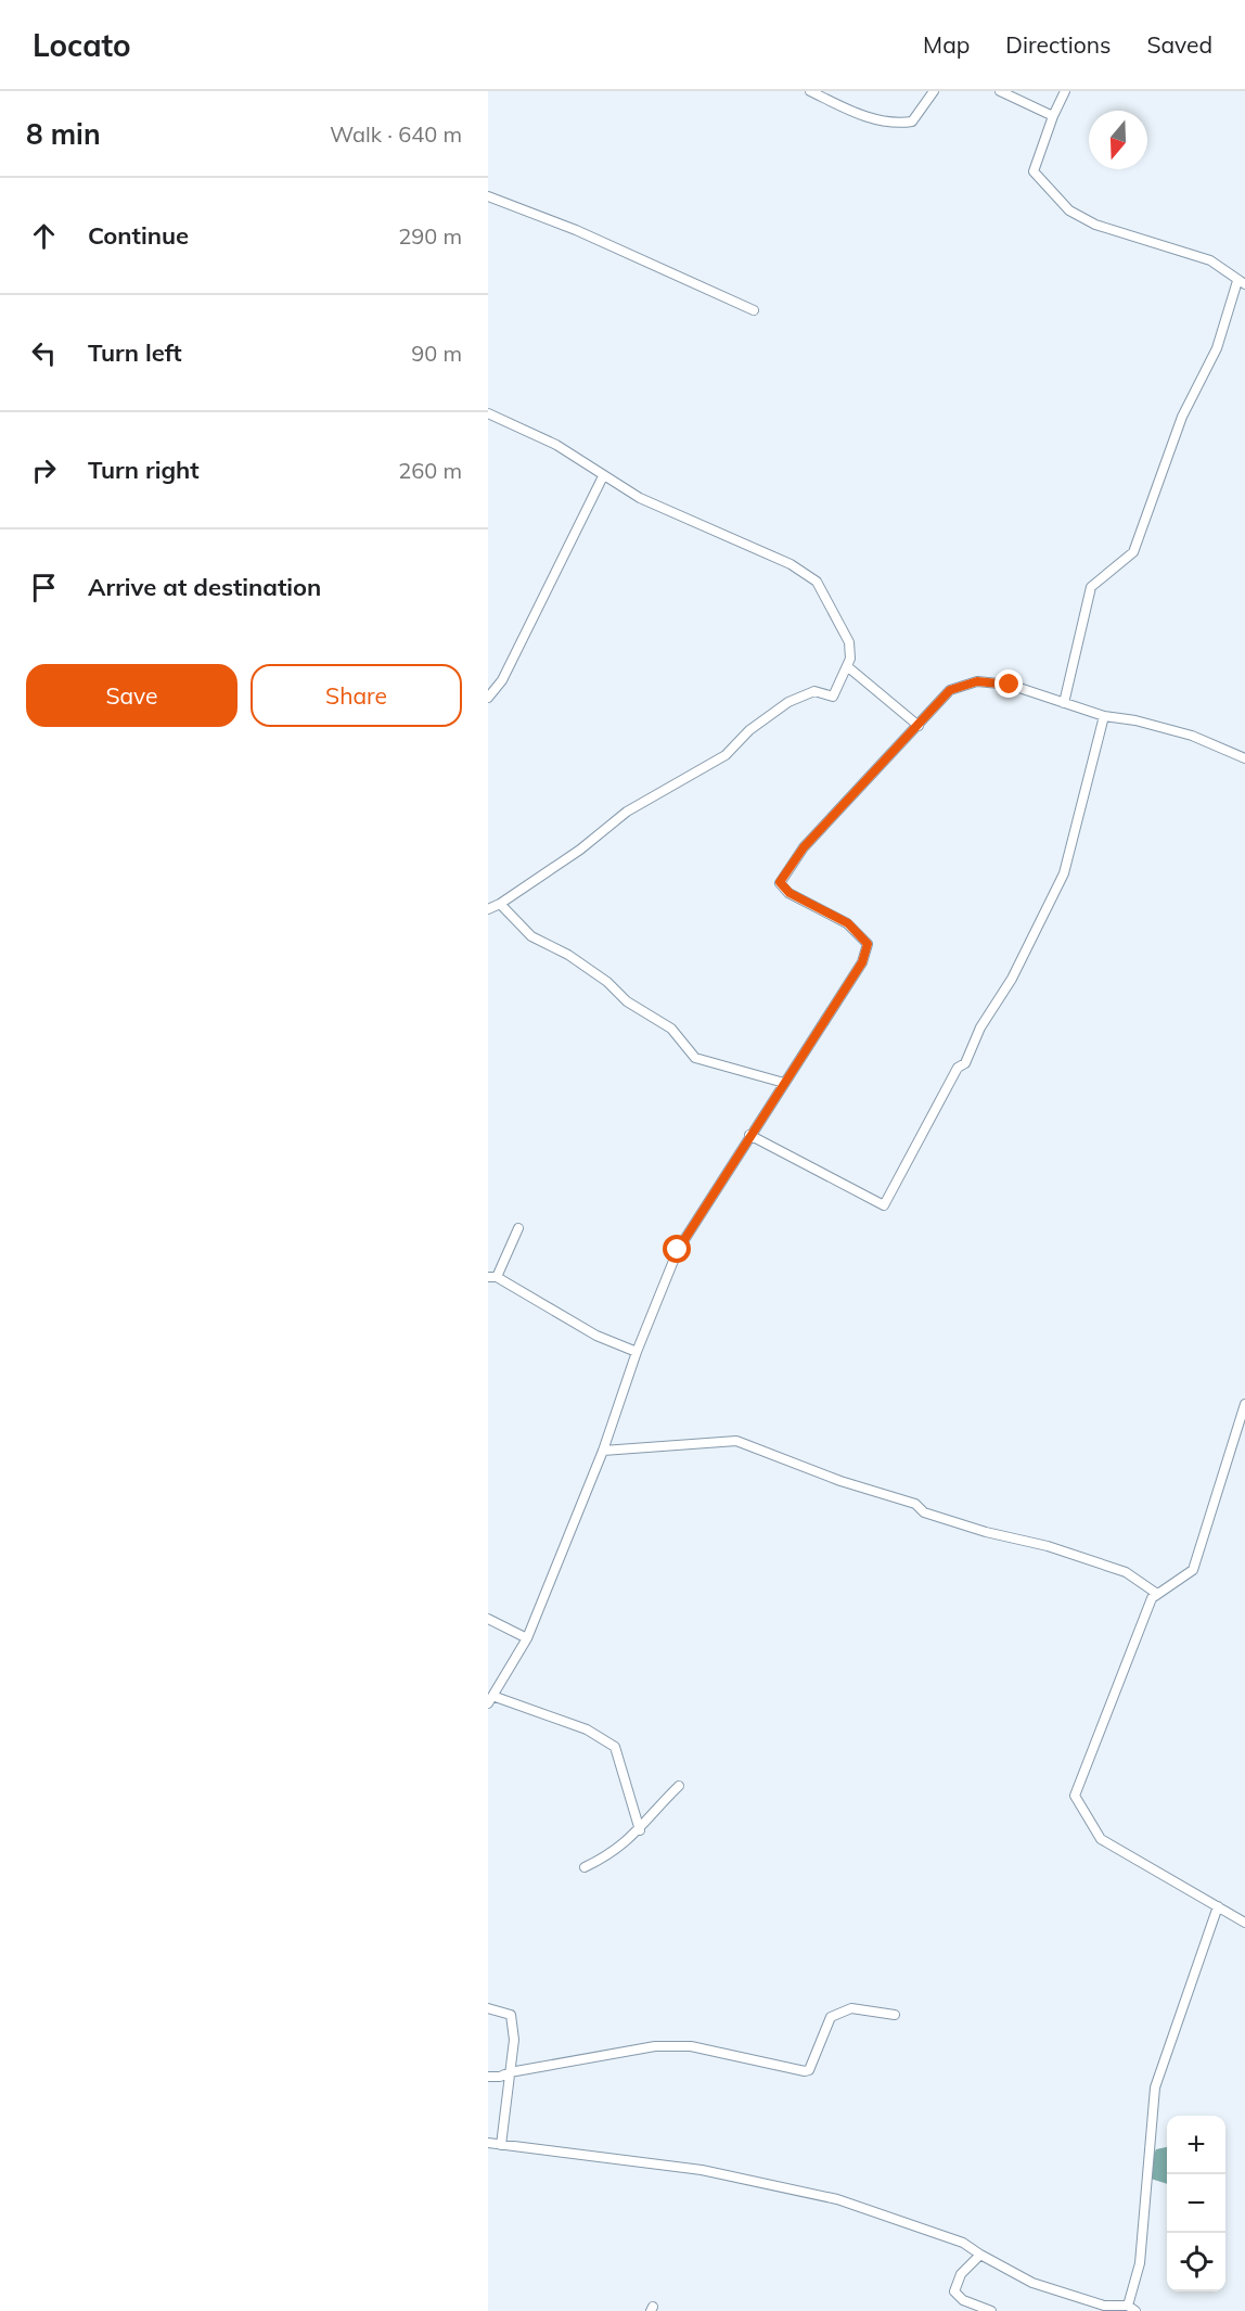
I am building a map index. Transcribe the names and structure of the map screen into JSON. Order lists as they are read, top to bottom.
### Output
{
  "north": "bottom",
  "page": {
    "header": "Locato",
    "nav": ["Map", "Directions", "Saved"],
    "heading": ["8 min", "Walk · 640 m"],
    "list": [
      ["Continue", "290 m"],
      ["Turn left", "90 m"],
      ["Turn right", "260 m"],
      "Arrive at destination"
    ],
    "buttons": ["Save", "Share"],
    "map_buttons": ["+", "−"]
  }
}
